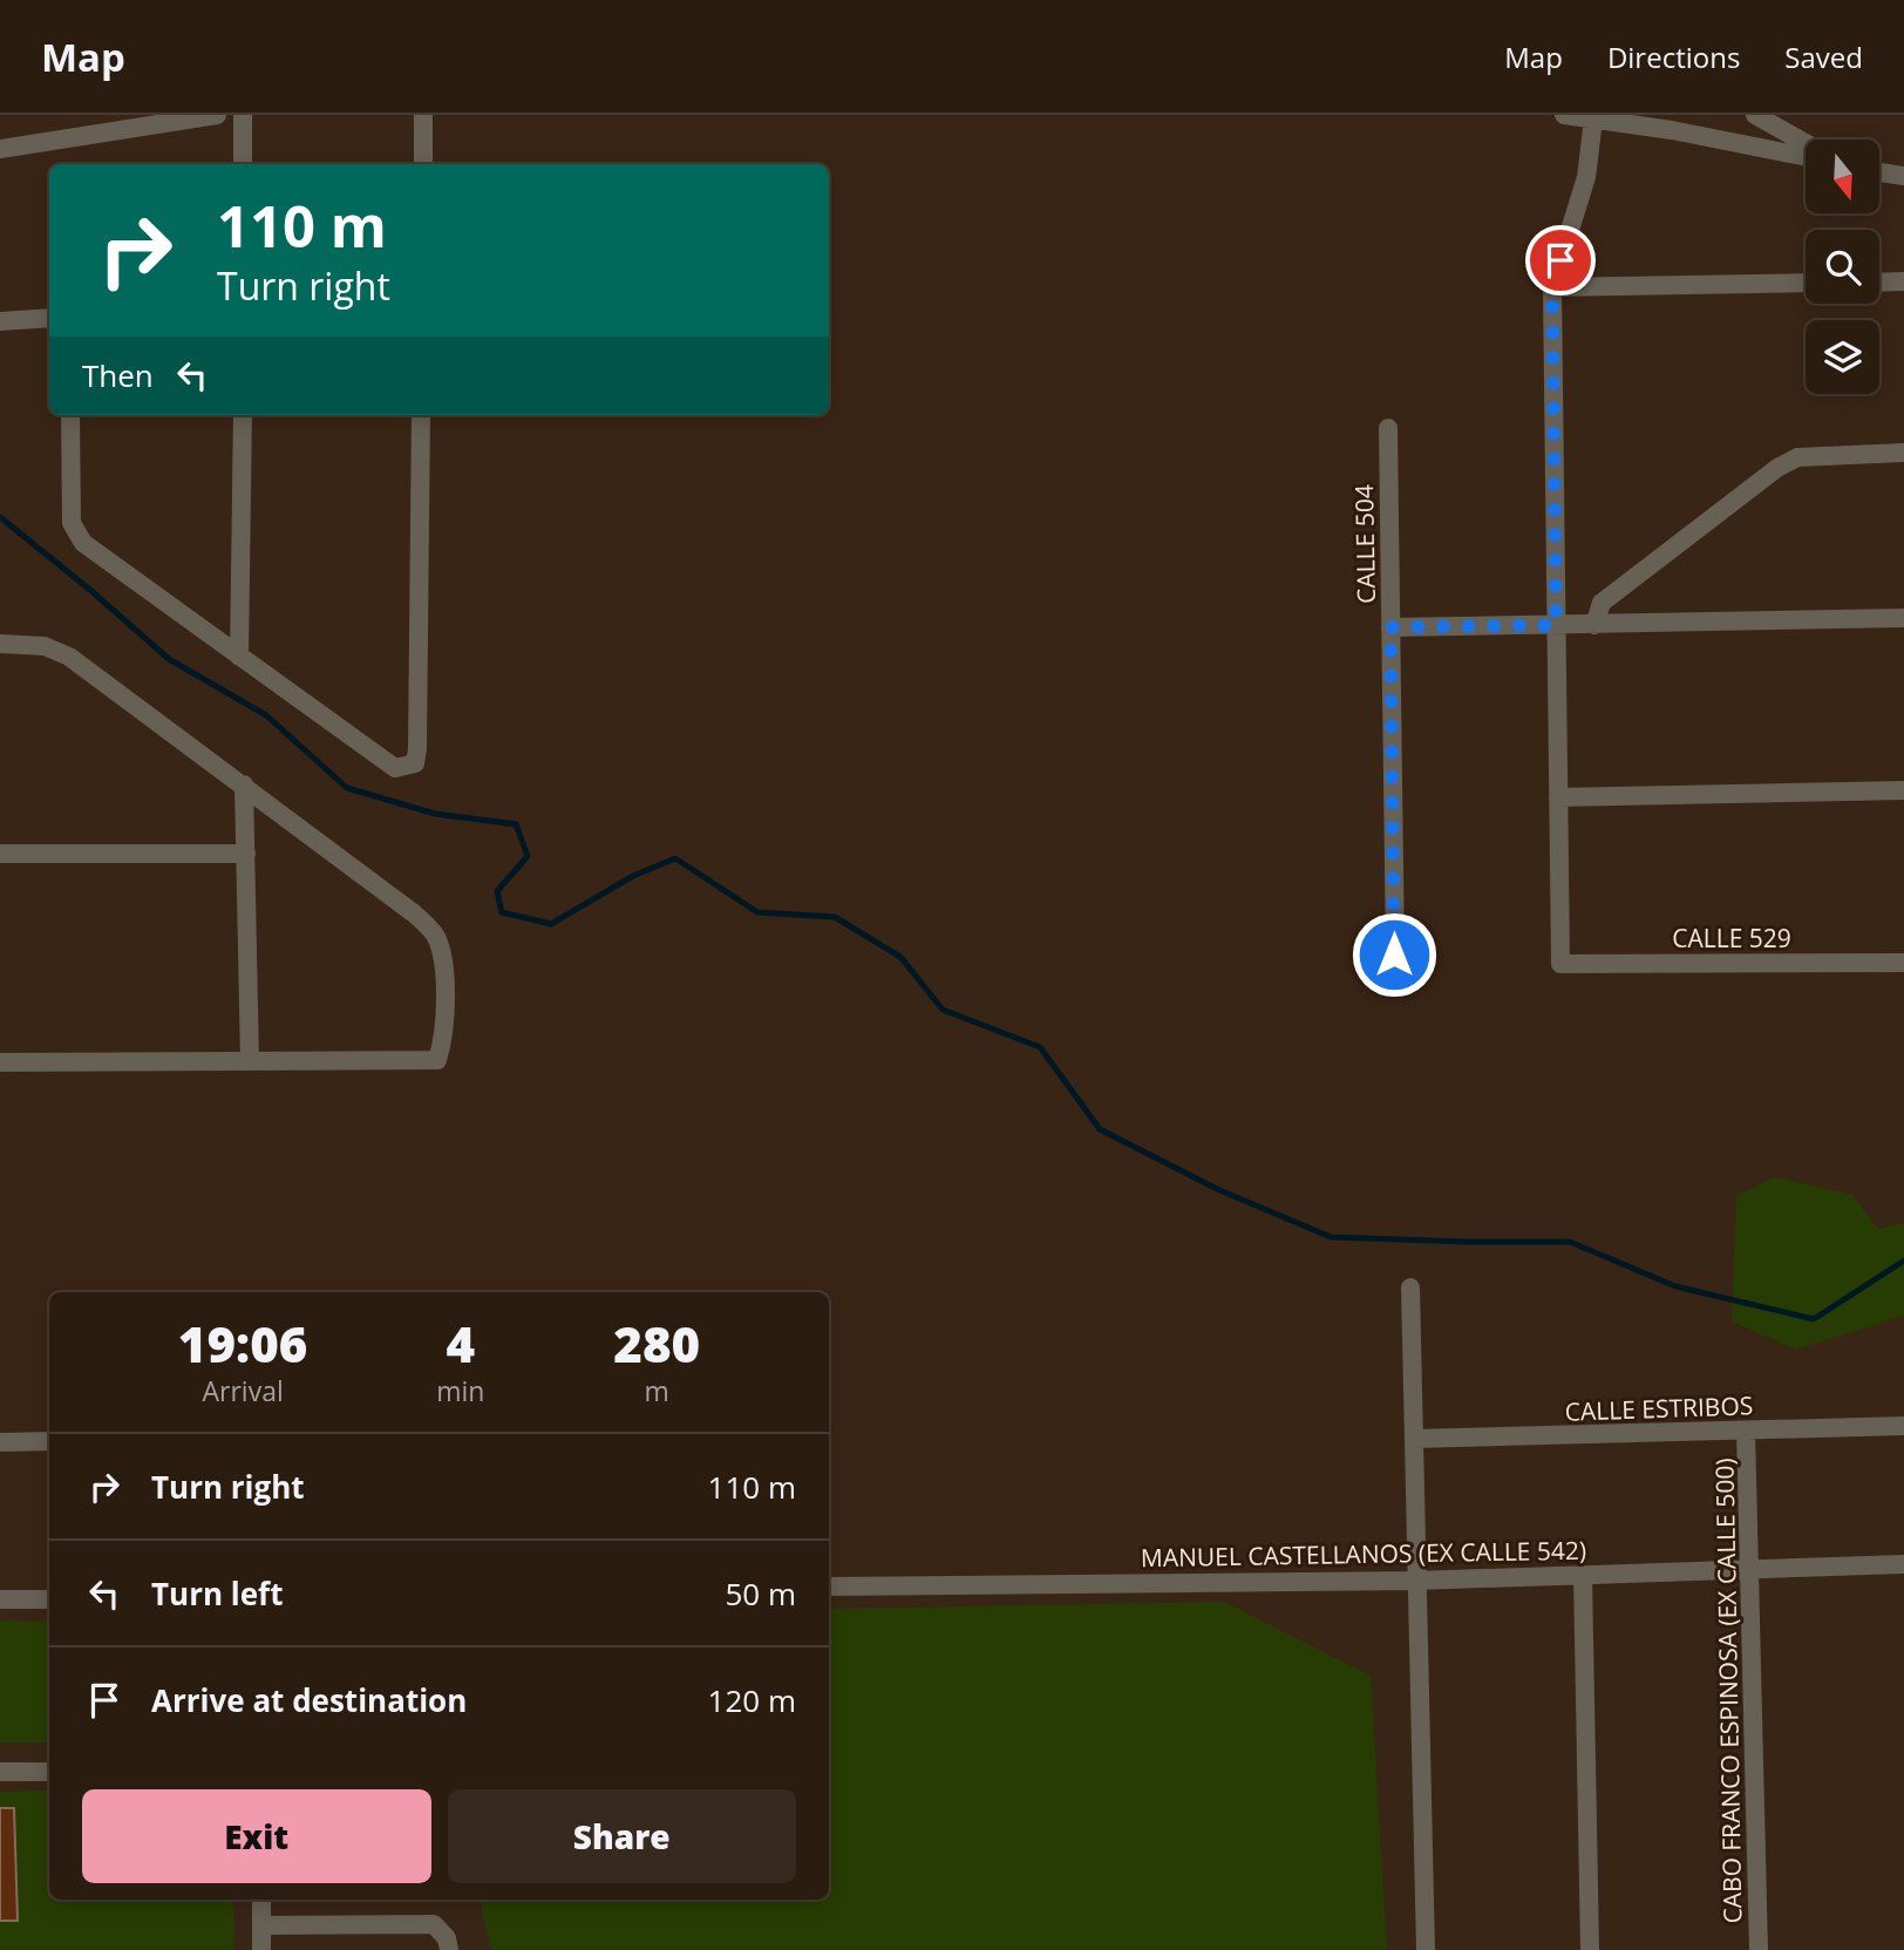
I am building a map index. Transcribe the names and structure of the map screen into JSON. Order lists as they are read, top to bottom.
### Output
{
  "streets": {
    "street": [
      "CALLE 504",
      "CALLE 529",
      "CALLE ESTRIBOS",
      "MANUEL CASTELLANOS (EX CALLE 542)",
      "CABO FRANCO ESPINOSA (EX CALLE 500)"
    ]
  },
  "crossings": [
    ["CALLE ESTRIBOS", "CABO FRANCO ESPINOSA (EX CALLE 500)"],
    ["MANUEL CASTELLANOS (EX CALLE 542)", "CABO FRANCO ESPINOSA (EX CALLE 500)"]
  ],
  "north": "bottom",
  "page": {
    "header": "Map",
    "nav": ["Map", "Directions", "Saved"],
    "turn": ["110 m", "Turn right"],
    "then": "Then",
    "eta": [
      "19:06",
      "Arrival",
      "4",
      "min",
      "280",
      "m"
    ],
    "list": [
      {
        "name": "Turn right",
        "value": "110 m"
      },
      {
        "name": "Turn left",
        "value": "50 m"
      },
      {
        "name": "Arrive at destination",
        "value": "120 m"
      }
    ],
    "buttons": ["Exit", "Share"]
  }
}
